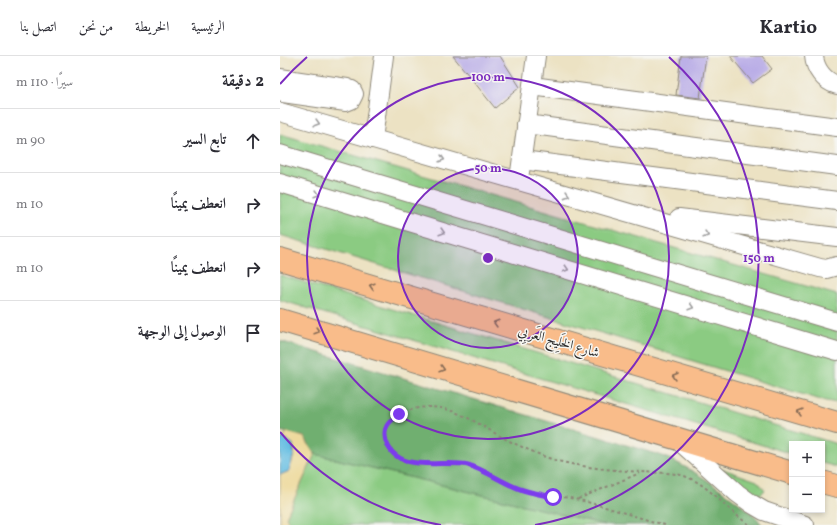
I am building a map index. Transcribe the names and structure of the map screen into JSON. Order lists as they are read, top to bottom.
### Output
{
  "streets": {
    "highway": ["شارع الخَلِيج العَربِي"]
  },
  "page": {
    "header": "Kartio",
    "nav": [
      "الرئيسية",
      "الخريطة",
      "من نحن",
      "اتصل بنا"
    ],
    "heading": ["2 دقيقة", "سيرًا · 110 m"],
    "list": [
      ["تابع السير", "90 m"],
      ["انعطف يمينًا", "10 m"],
      ["انعطف يمينًا", "10 m"],
      "الوصول إلى الوجهة"
    ],
    "map_buttons": ["+", "−"]
  },
  "rings": ["100 m", "50 m", "150 m"]
}
